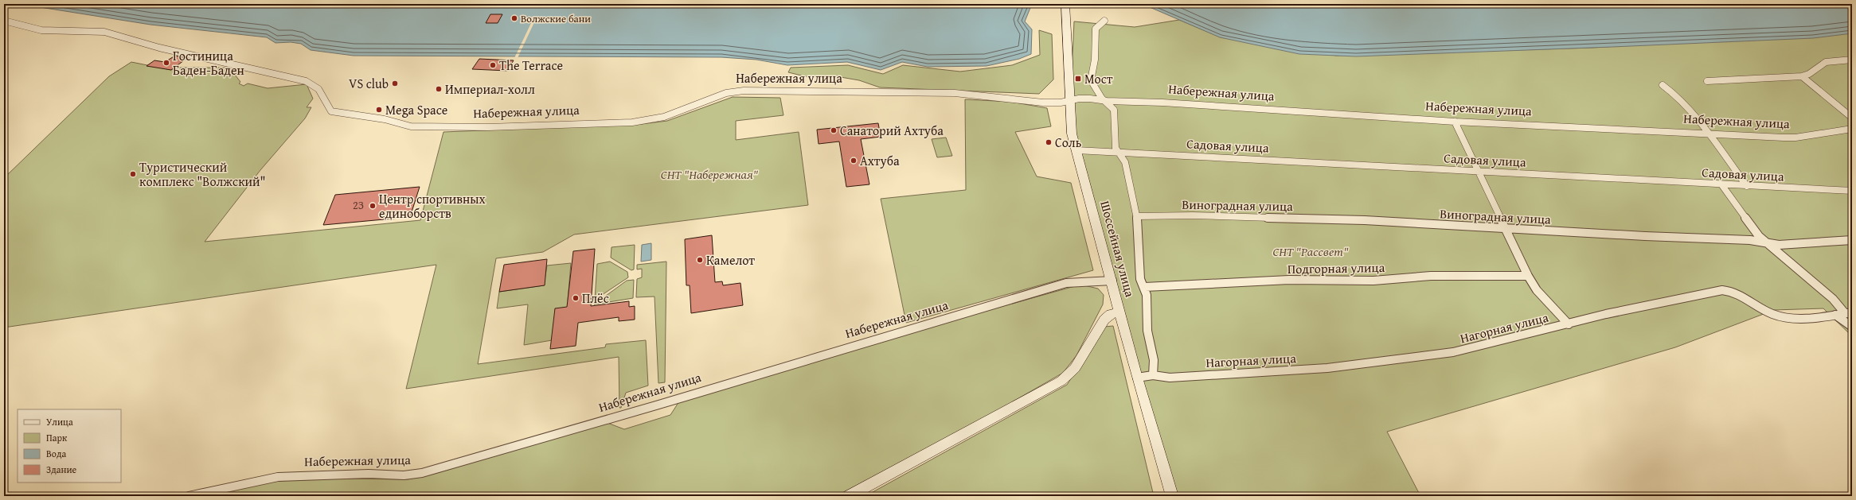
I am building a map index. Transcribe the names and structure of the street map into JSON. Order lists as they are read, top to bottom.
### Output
{
  "streets": {
    "street": [
      "Набережная улица",
      "Садовая улица",
      "Виноградная улица",
      "Шоссейная улица",
      "Подгорная улица",
      "Нагорная улица"
    ]
  },
  "crossings": [
    ["Набережная улица", "Шоссейная улица"],
    ["Садовая улица", "Шоссейная улица"],
    ["Шоссейная улица", "Нагорная улица"]
  ],
  "parks": ["СНТ \"Набережная\"", "СНТ \"Рассвет\""],
  "places": {
    "other": [
      "Волжские бани",
      "Гостиница Баден-Баден",
      "The Terrace",
      "VS club",
      "Империал-холл",
      "Mega Space",
      "Санаторий Ахтуба",
      "Соль",
      "Ахтуба",
      "Туристический комплекс \"Волжский\"",
      "Центр спортивных единоборств",
      "Камелот",
      "Плёс"
    ],
    "transit": ["Мост"]
  },
  "house_numbers": ["2З"],
  "legend": [
    "Улица",
    "Парк",
    "Вода",
    "Здание"
  ]
}
